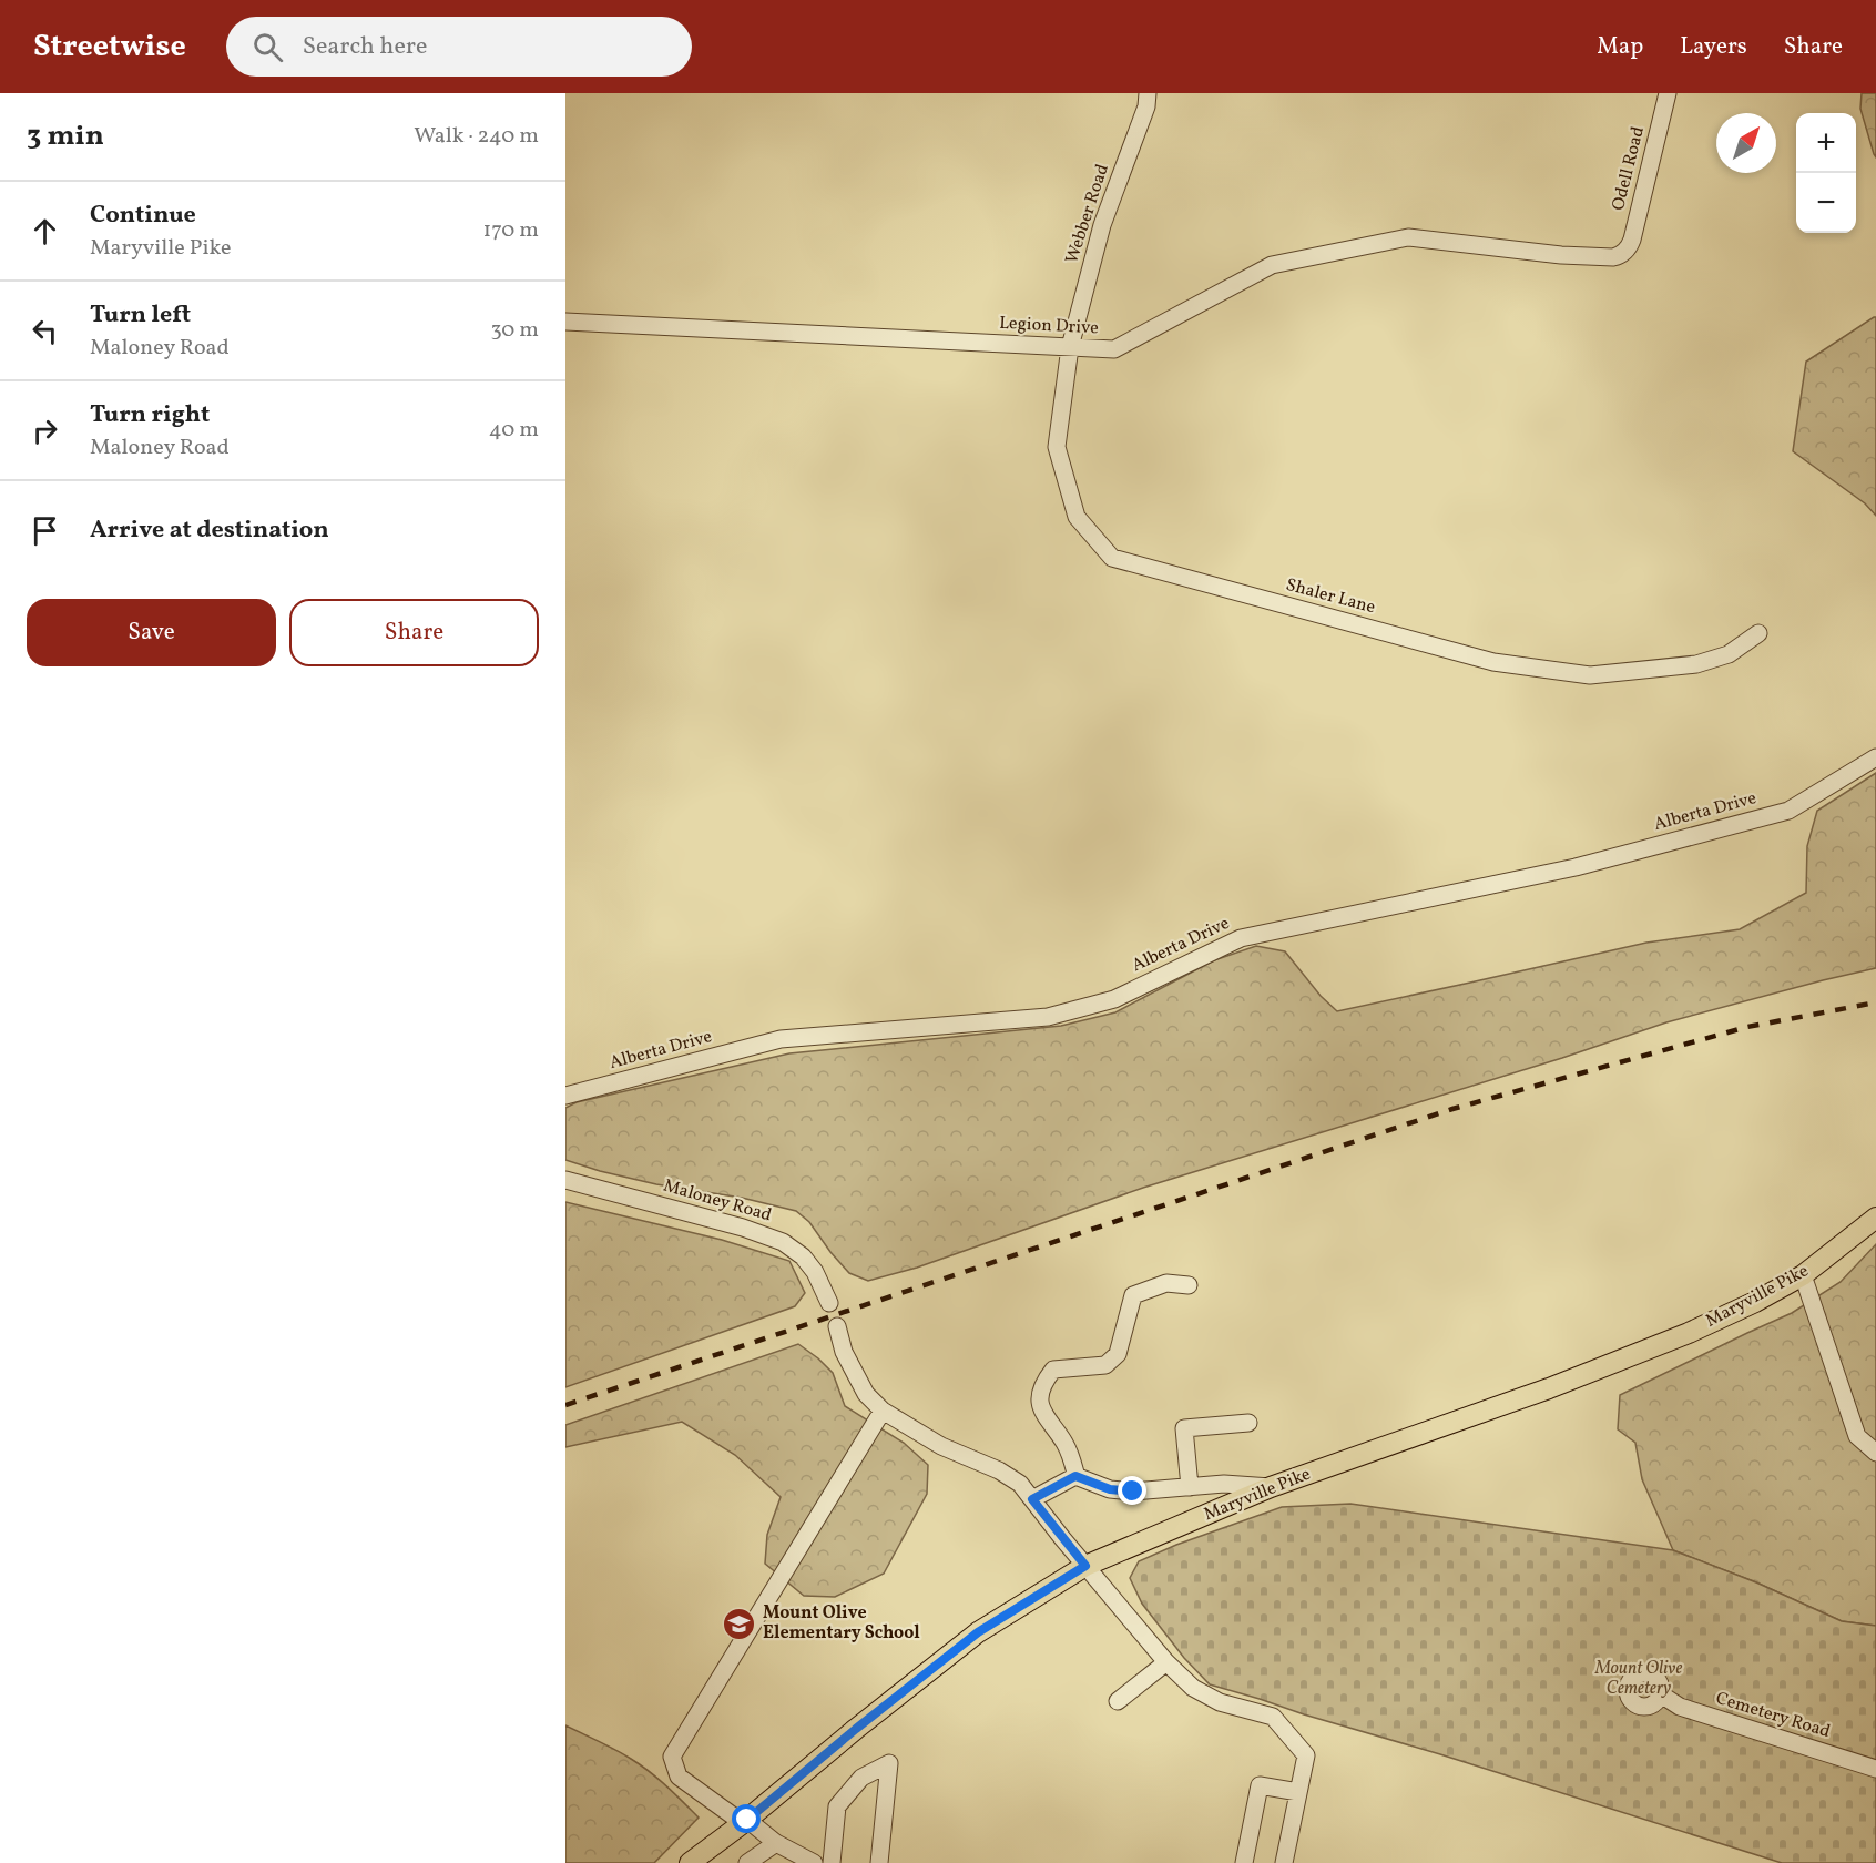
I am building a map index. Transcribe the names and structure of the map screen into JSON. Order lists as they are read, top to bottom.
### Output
{
  "streets": {
    "main road": ["Maryville Pike"],
    "street": [
      "Odell Road",
      "Webber Road",
      "Legion Drive",
      "Shaler Lane",
      "Alberta Drive",
      "Maloney Road",
      "Cemetery Road"
    ]
  },
  "crossings": [
    ["Odell Road", "Legion Drive"],
    ["Webber Road", "Legion Drive"],
    ["Webber Road", "Shaler Lane"],
    ["Legion Drive", "Shaler Lane"]
  ],
  "parks": ["Mount Olive Cemetery"],
  "places": {
    "school or university": ["Mount Olive Elementary School"]
  },
  "north": "top right",
  "page": {
    "header": "Streetwise",
    "search": "Search here",
    "nav": ["Map", "Layers", "Share"],
    "heading": ["3 min", "Walk · 240 m"],
    "map_buttons": ["+", "−"],
    "list": [
      ["Continue", "Maryville Pike", "170 m"],
      ["Turn left", "Maloney Road", "30 m"],
      ["Turn right", "Maloney Road", "40 m"],
      "Arrive at destination"
    ],
    "buttons": ["Save", "Share"]
  }
}
